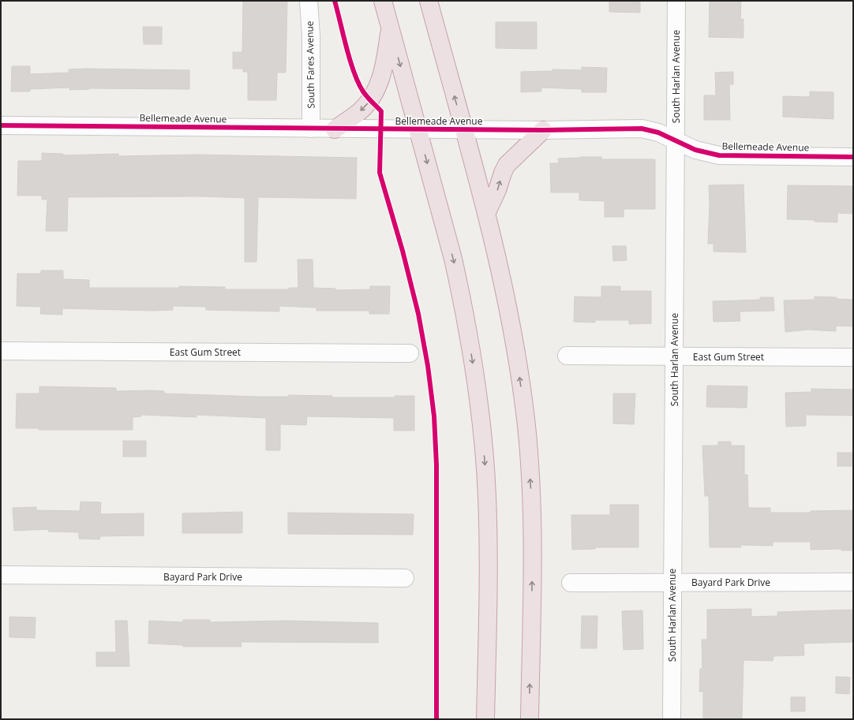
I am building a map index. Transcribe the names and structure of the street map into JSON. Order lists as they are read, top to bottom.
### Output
{
  "streets": {
    "street": [
      "South Fares Avenue",
      "South Harlan Avenue",
      "Bellemeade Avenue",
      "East Gum Street",
      "Bayard Park Drive"
    ]
  },
  "crossings": [
    ["South Fares Avenue", "Bellemeade Avenue"],
    ["South Harlan Avenue", "Bellemeade Avenue"],
    ["South Harlan Avenue", "East Gum Street"],
    ["South Harlan Avenue", "Bayard Park Drive"]
  ]
}
